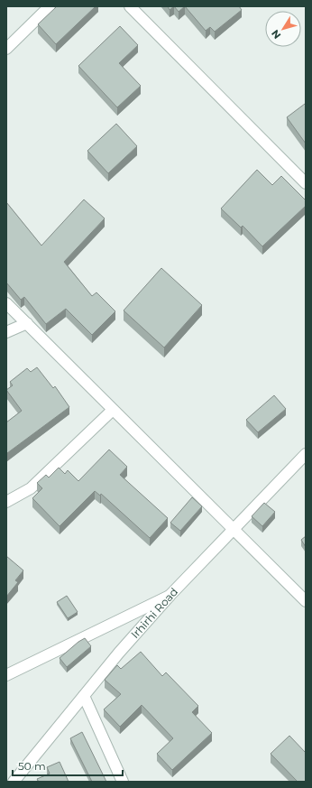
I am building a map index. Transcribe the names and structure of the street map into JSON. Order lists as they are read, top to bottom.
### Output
{
  "streets": {
    "street": ["Irhirhi Road"]
  },
  "scale_bar": "50 m",
  "north": "bottom left"
}
